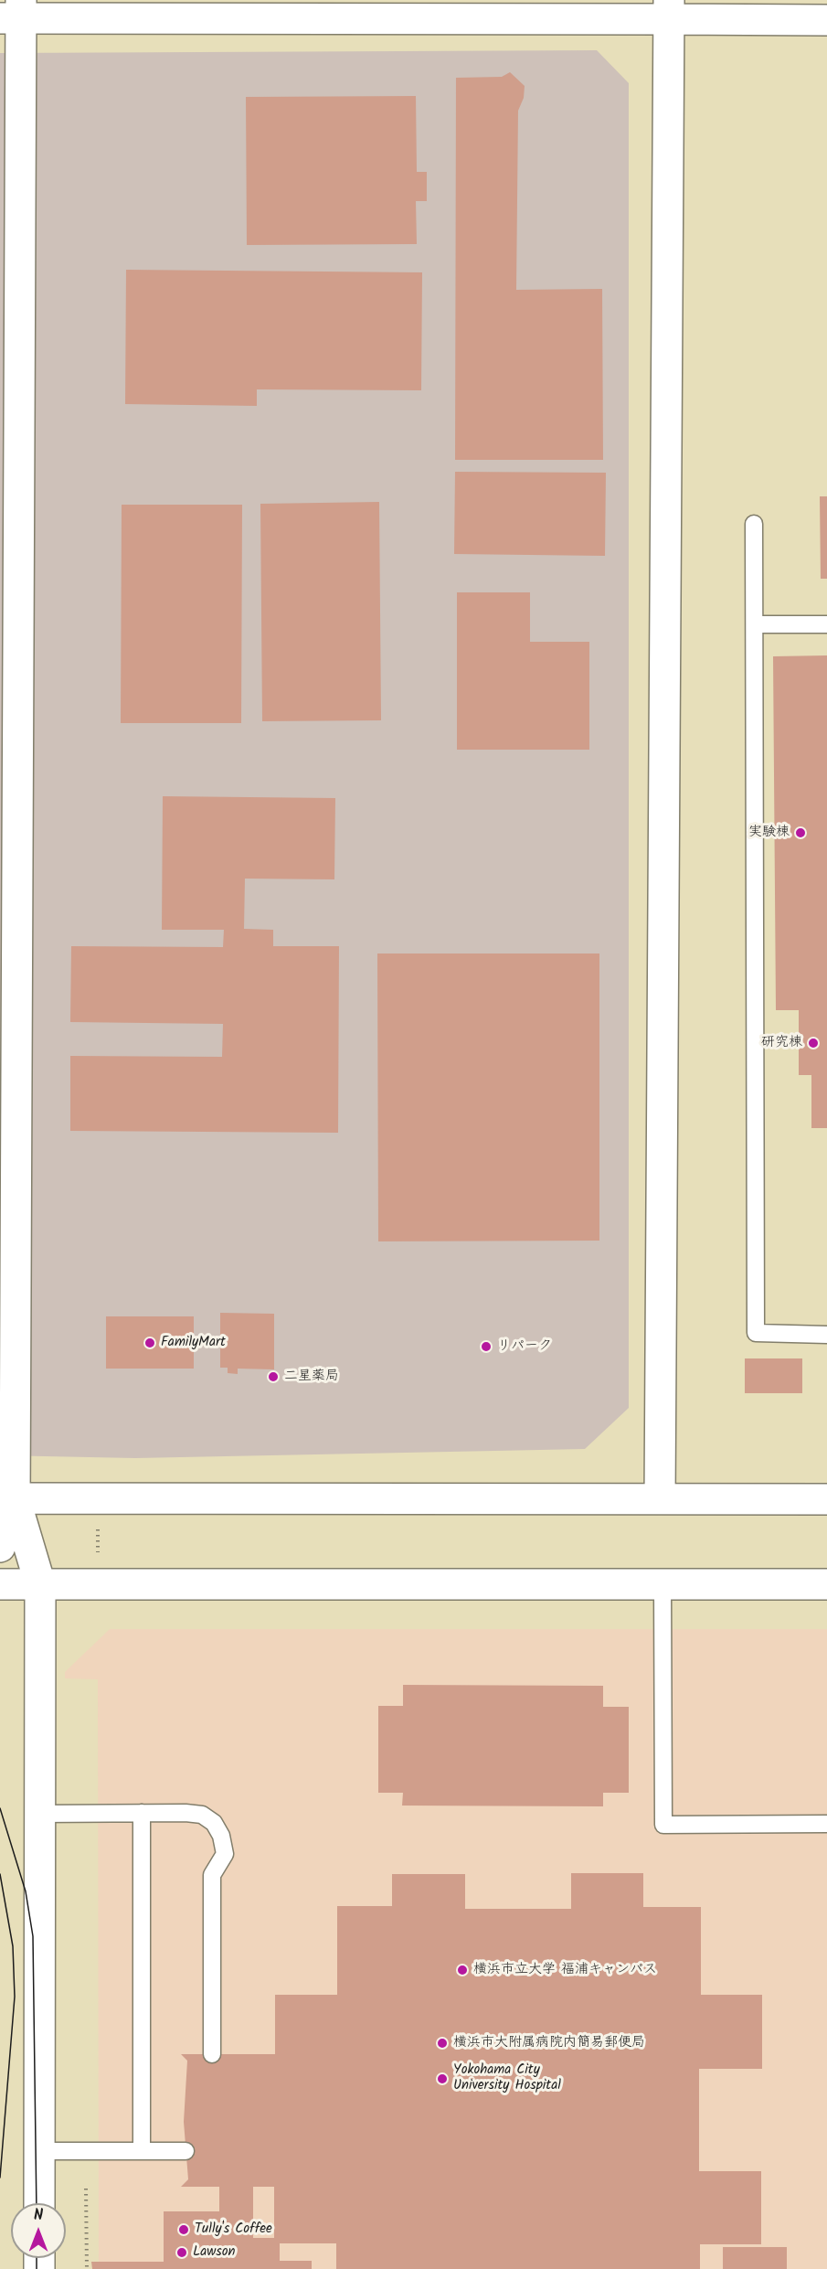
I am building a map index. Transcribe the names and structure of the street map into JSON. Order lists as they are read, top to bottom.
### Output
{
  "places": [
    "実験棟",
    "研究棟",
    "FamilyMart",
    "リパーク",
    "二星薬局",
    "横浜市立大学 福浦キャンパス",
    "横浜市大附属病院内簡易郵便局",
    "Yokohama City University Hospital",
    "Tully's Coffee",
    "Lawson"
  ],
  "north": "top"
}
